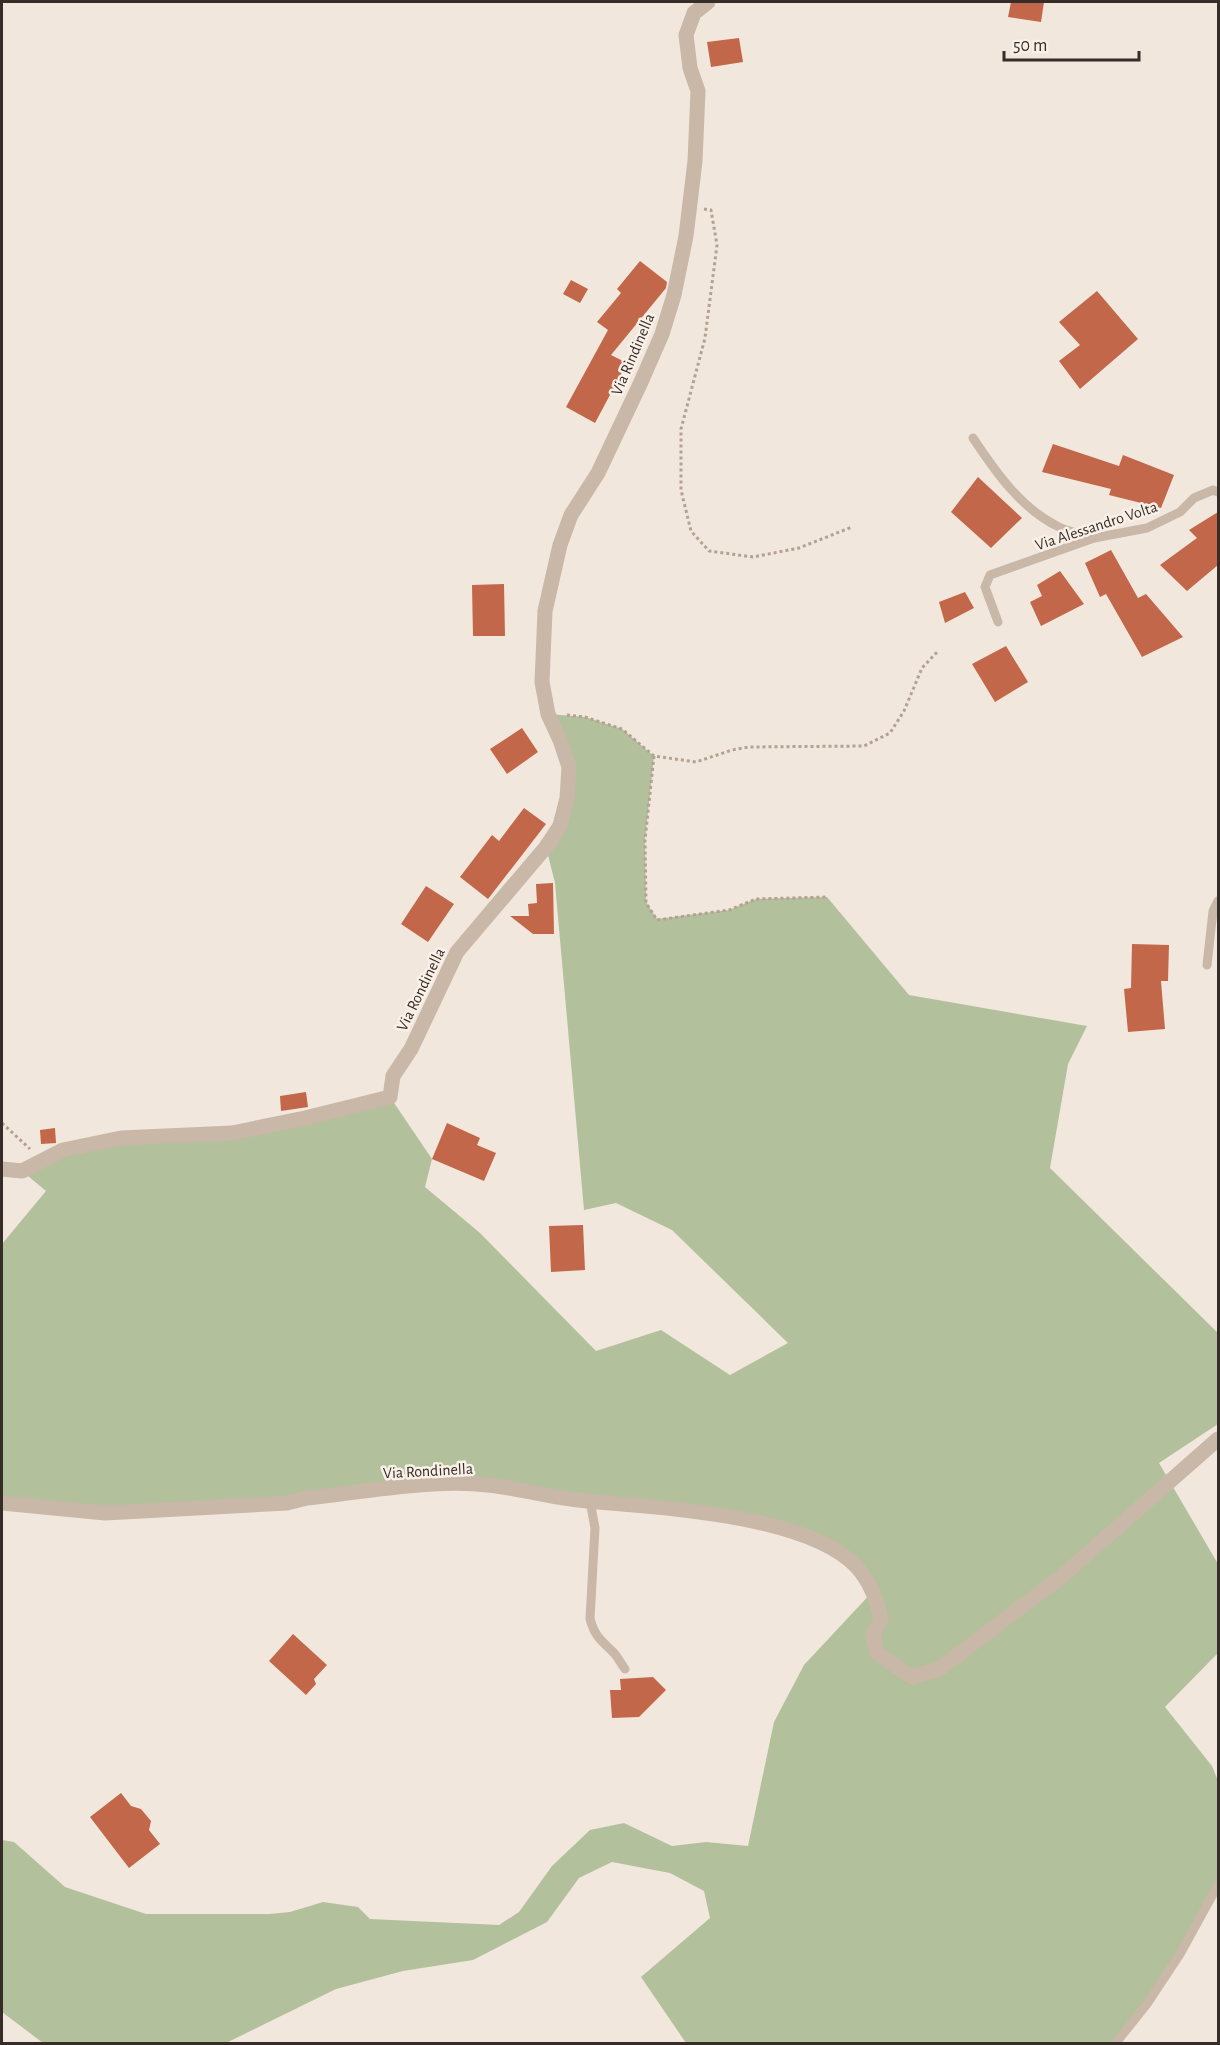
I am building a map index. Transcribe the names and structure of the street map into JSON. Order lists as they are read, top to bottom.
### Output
{
  "streets": {
    "street": ["Via Rindinella", "Via Rondinella"],
    "lane": ["Via Alessandro Volta"]
  },
  "crossings": [
    ["Via Rindinella", "Via Rondinella"]
  ],
  "scale_bar": "50 m"
}
